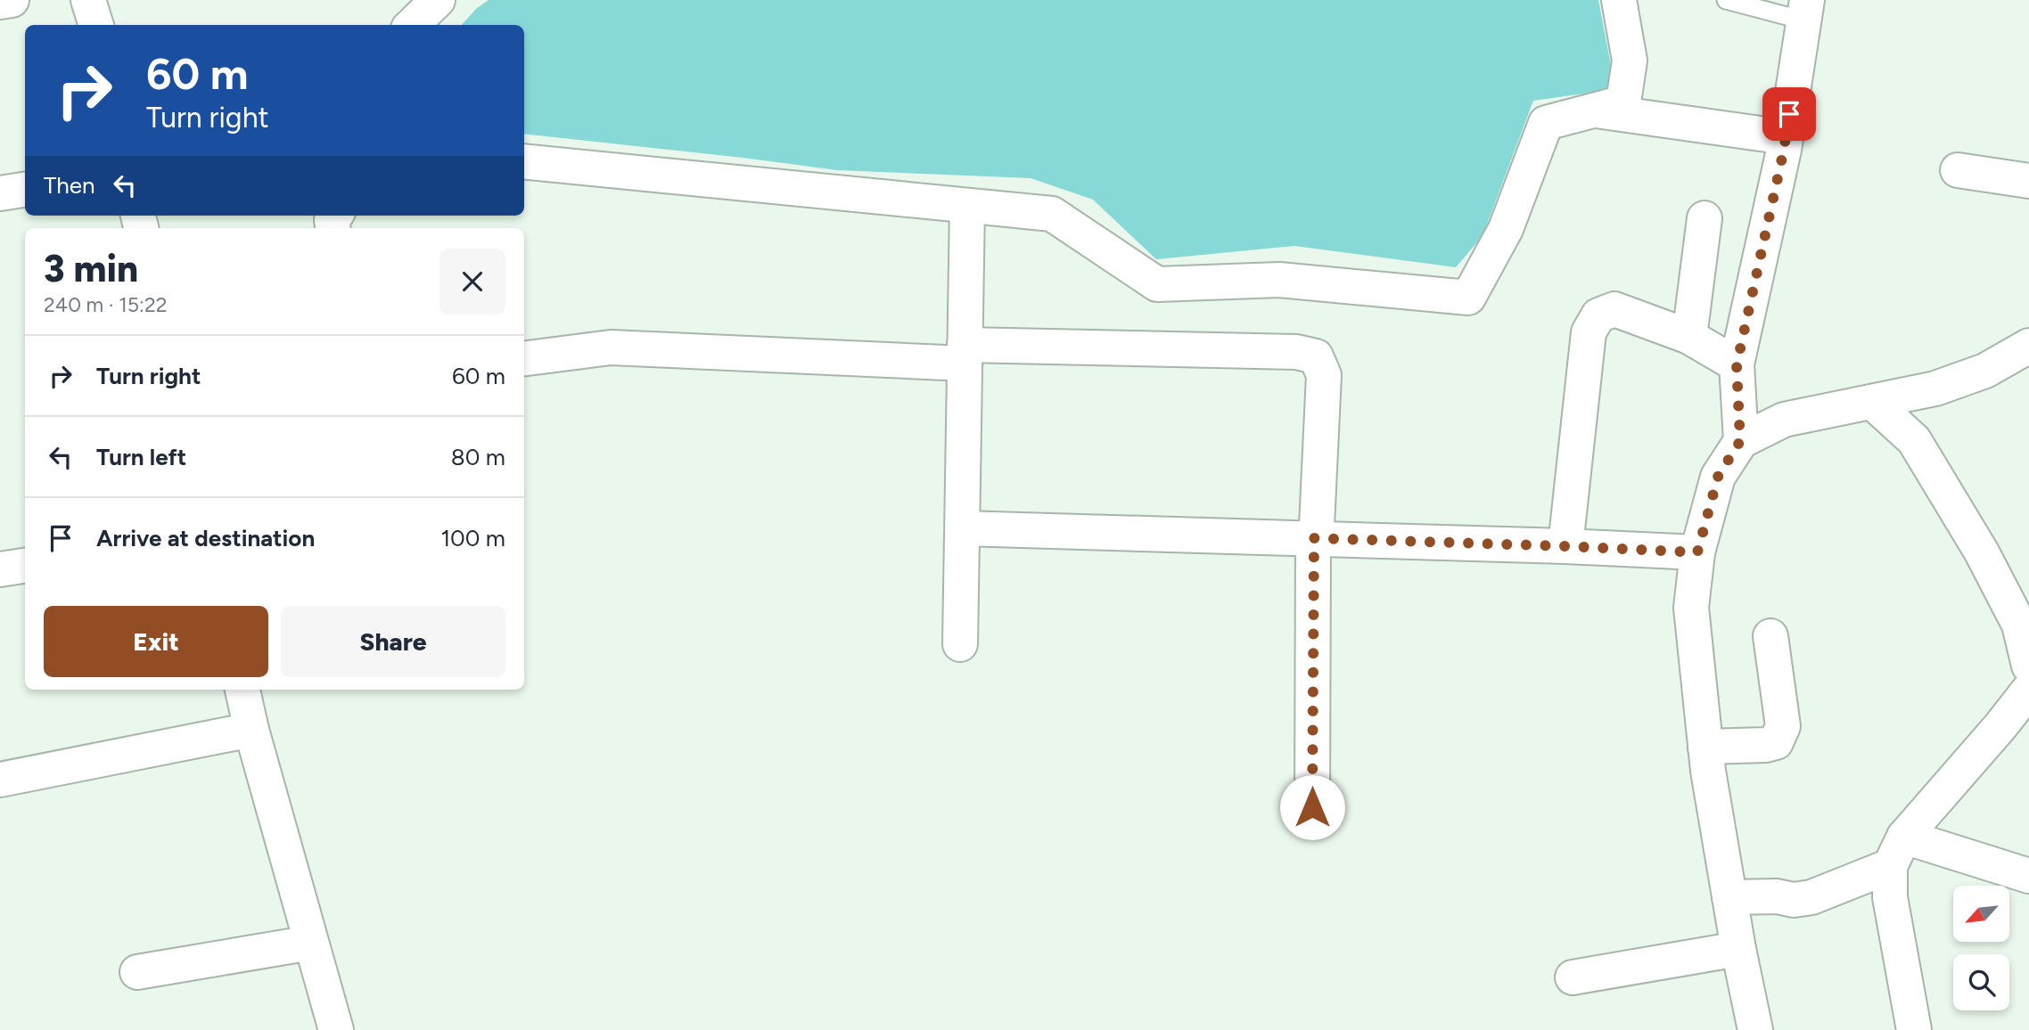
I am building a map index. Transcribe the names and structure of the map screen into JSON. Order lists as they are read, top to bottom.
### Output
{
  "north": "bottom left",
  "page": {
    "turn": ["60 m", "Turn right"],
    "then": "Then",
    "heading": ["3 min", "240 m · 15:22"],
    "list": [
      {
        "name": "Turn right",
        "value": "60 m"
      },
      {
        "name": "Turn left",
        "value": "80 m"
      },
      {
        "name": "Arrive at destination",
        "value": "100 m"
      }
    ],
    "buttons": ["Exit", "Share"]
  }
}
